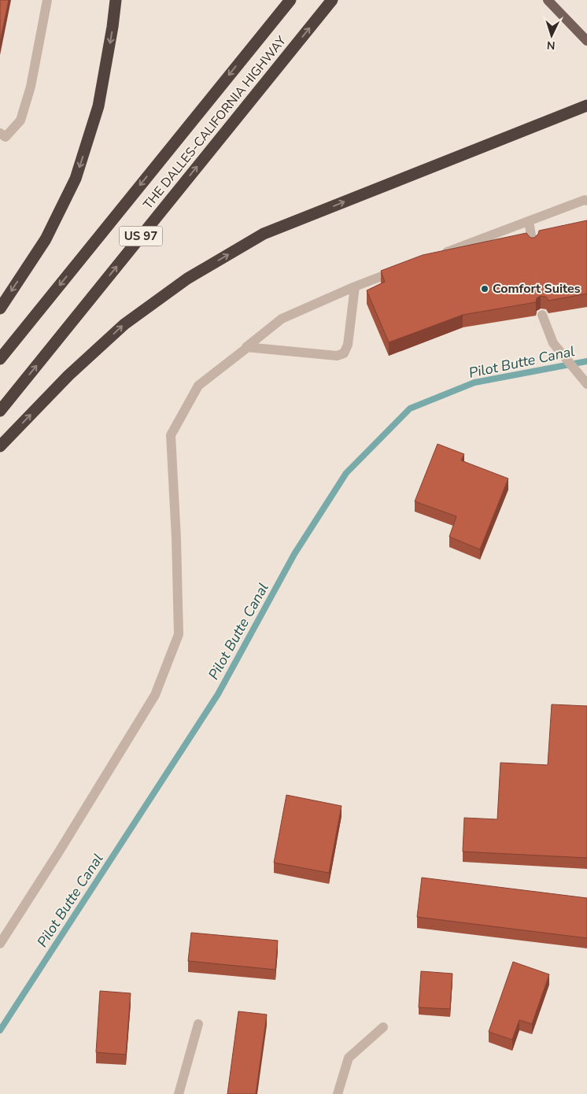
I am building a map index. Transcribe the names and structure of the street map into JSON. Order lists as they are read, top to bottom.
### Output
{
  "streets": {
    "highway": ["THE DALLES-CALIFORNIA HIGHWAY", "US 97"]
  },
  "water": ["Pilot Butte Canal"],
  "places": ["Comfort Suites"],
  "north": "bottom"
}
